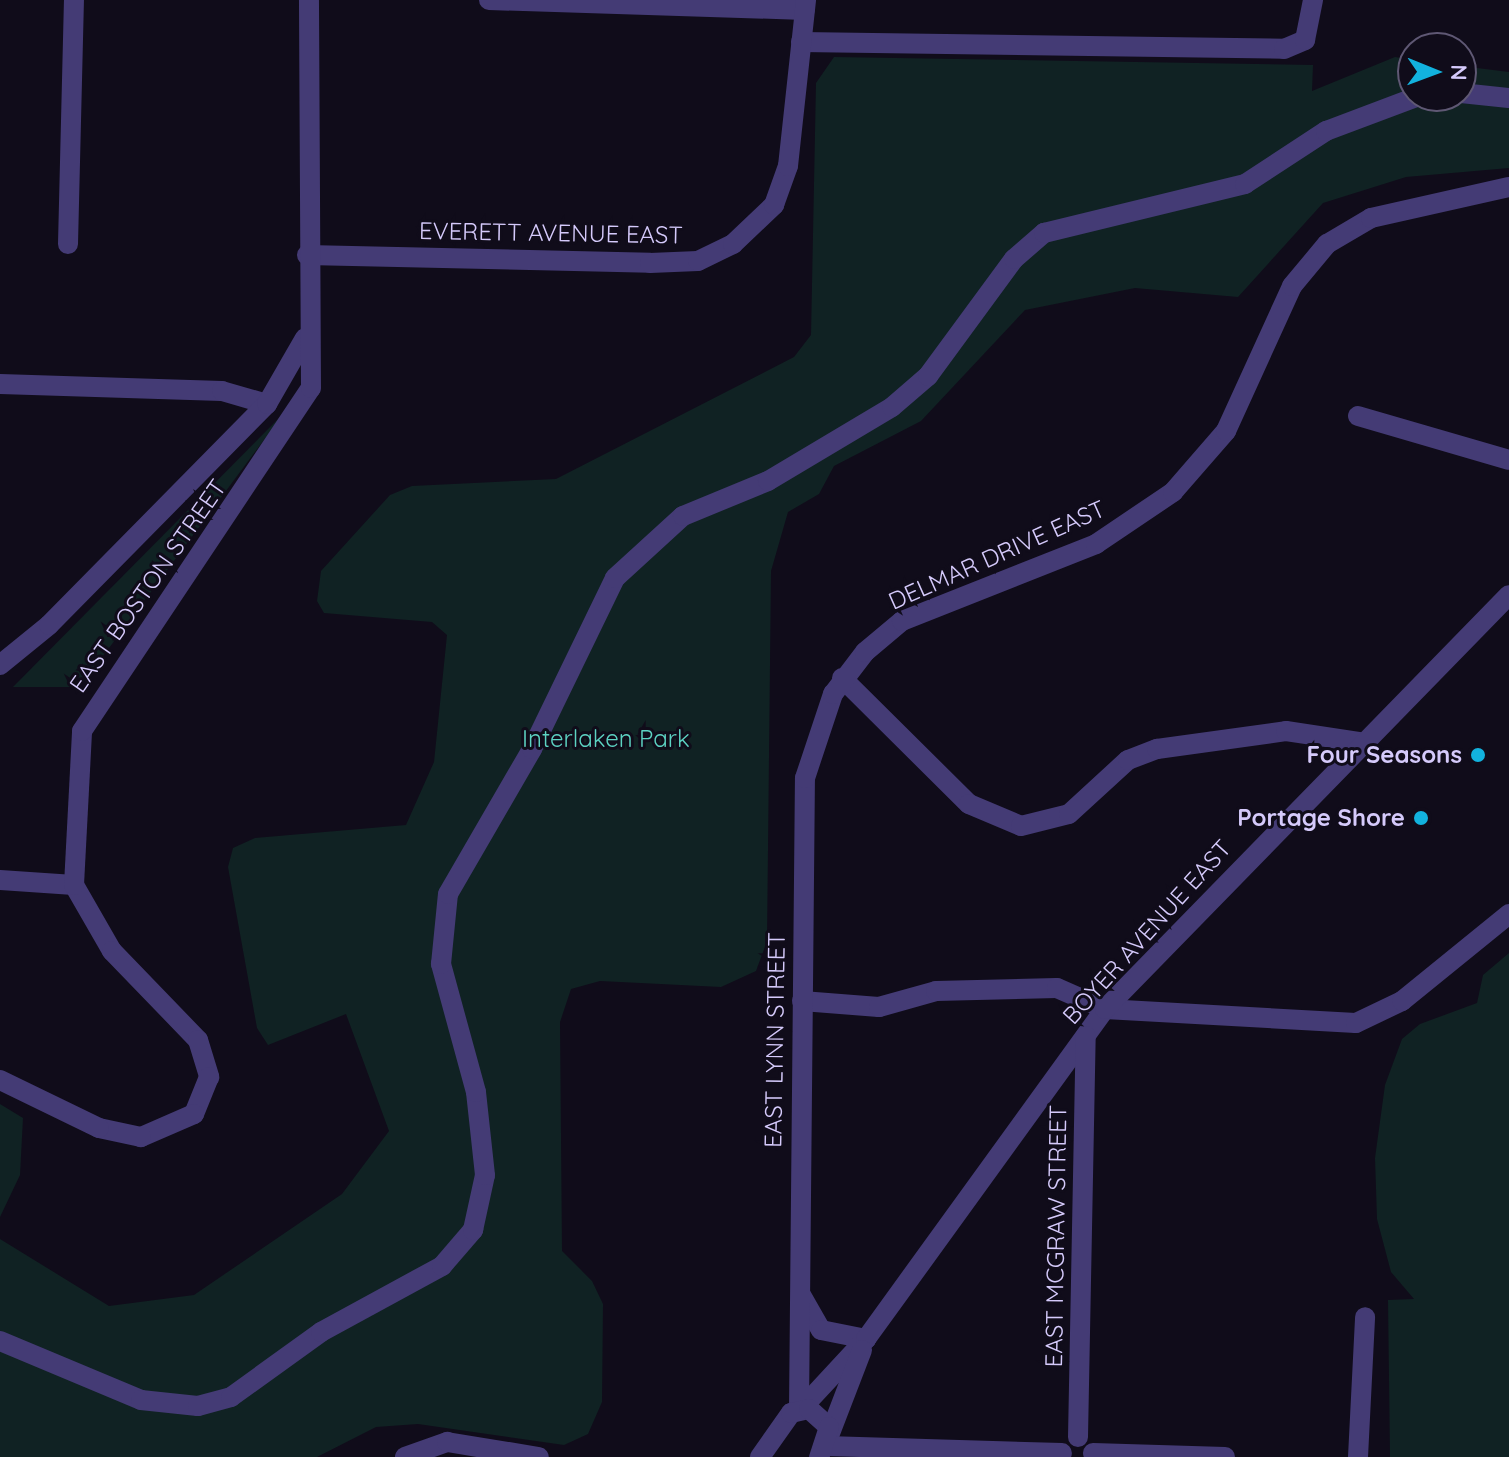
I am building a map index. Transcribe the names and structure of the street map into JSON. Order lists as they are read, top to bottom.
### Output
{
  "streets": {
    "street": [
      "EVERETT AVENUE EAST",
      "DELMAR DRIVE EAST",
      "EAST BOSTON STREET",
      "BOYER AVENUE EAST",
      "EAST LYNN STREET",
      "EAST MCGRAW STREET"
    ]
  },
  "crossings": [
    ["EVERETT AVENUE EAST", "EAST BOSTON STREET"],
    ["DELMAR DRIVE EAST", "EAST LYNN STREET"],
    ["BOYER AVENUE EAST", "EAST LYNN STREET"],
    ["BOYER AVENUE EAST", "EAST MCGRAW STREET"]
  ],
  "parks": ["Interlaken Park"],
  "places": ["Four Seasons", "Portage Shore"],
  "north": "right"
}
